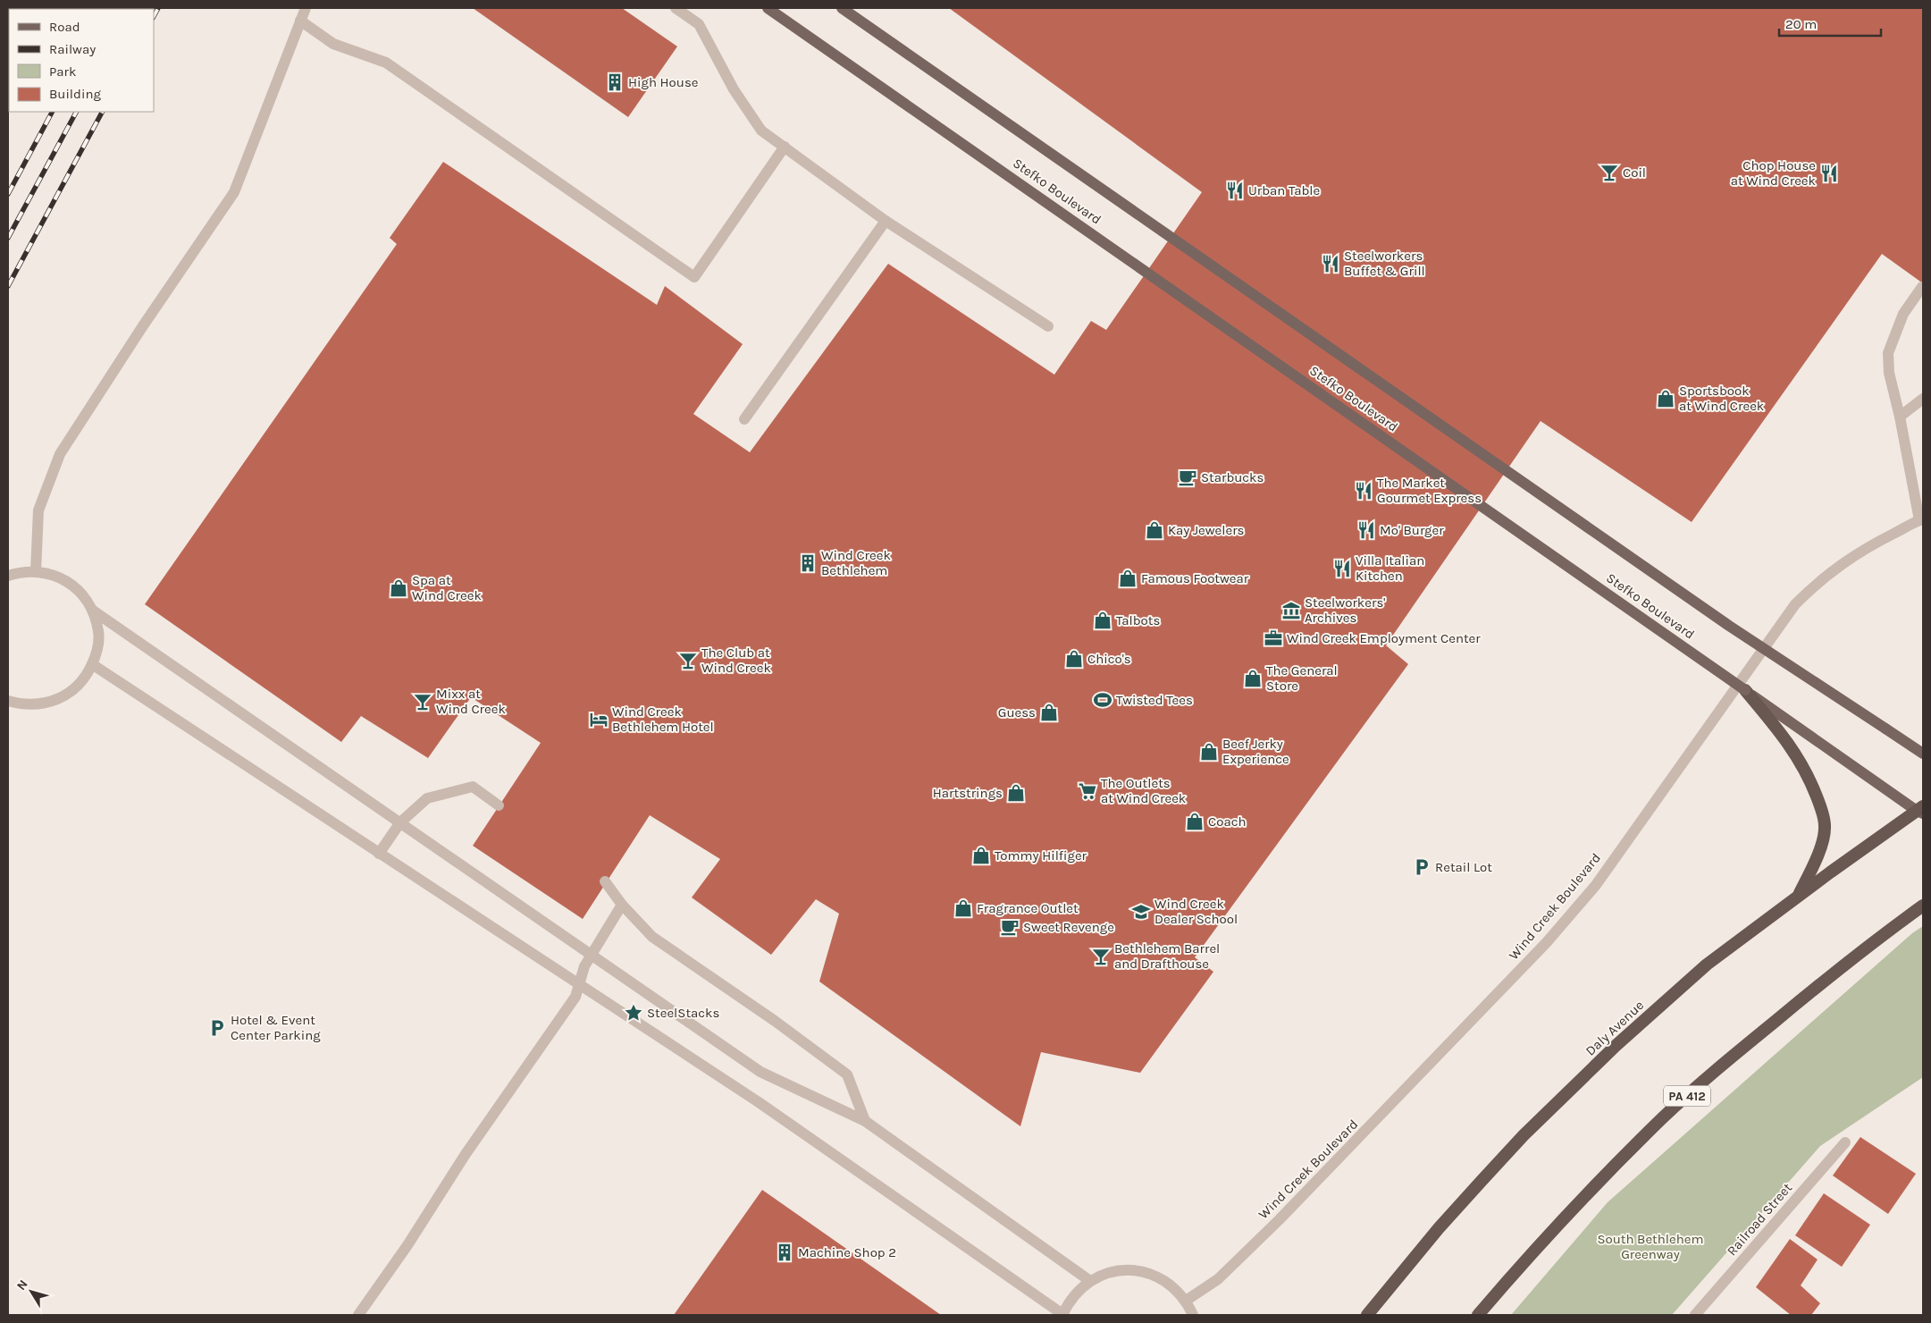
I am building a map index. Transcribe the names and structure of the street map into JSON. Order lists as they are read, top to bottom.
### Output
{
  "streets": {
    "highway": ["Daly Avenue", "PA 412"],
    "main road": ["Stefko Boulevard"],
    "street": ["Wind Creek Boulevard", "Railroad Street"]
  },
  "crossings": [
    ["Stefko Boulevard", "Daly Avenue"]
  ],
  "parks": ["South Bethlehem Greenway"],
  "places": {
    "building": ["High House", "Wind Creek Bethlehem", "Machine Shop 2"],
    "bar": [
      "Coil",
      "The Club at Wind Creek",
      "Mixx at Wind Creek",
      "Bethlehem Barrel and Drafthouse"
    ],
    "restaurant": [
      "Chop House at Wind Creek",
      "Urban Table",
      "Steelworkers Buffet & Grill",
      "The Market Gourmet Express",
      "Mo' Burger",
      "Villa Italian Kitchen"
    ],
    "shop": [
      "Sportsbook at Wind Creek",
      "Kay Jewelers",
      "Famous Footwear",
      "Spa at Wind Creek",
      "Talbots",
      "Chico's",
      "The General Store",
      "Guess",
      "Beef Jerky Experience",
      "Hartstrings",
      "Coach",
      "Tommy Hilfiger",
      "Fragrance Outlet"
    ],
    "cafe": ["Starbucks", "Sweet Revenge"],
    "museum": ["Steelworkers' Archives"],
    "office": ["Wind Creek Employment Center"],
    "sports": ["Twisted Tees"],
    "hotel": ["Wind Creek Bethlehem Hotel"],
    "supermarket": ["The Outlets at Wind Creek"],
    "parking": ["Retail Lot", "Hotel & Event Center Parking"],
    "school or university": ["Wind Creek Dealer School"],
    "place": ["SteelStacks"]
  },
  "legend": [
    "Road",
    "Railway",
    "Park",
    "Building"
  ],
  "scale_bar": "20 m",
  "north": "top left"
}
